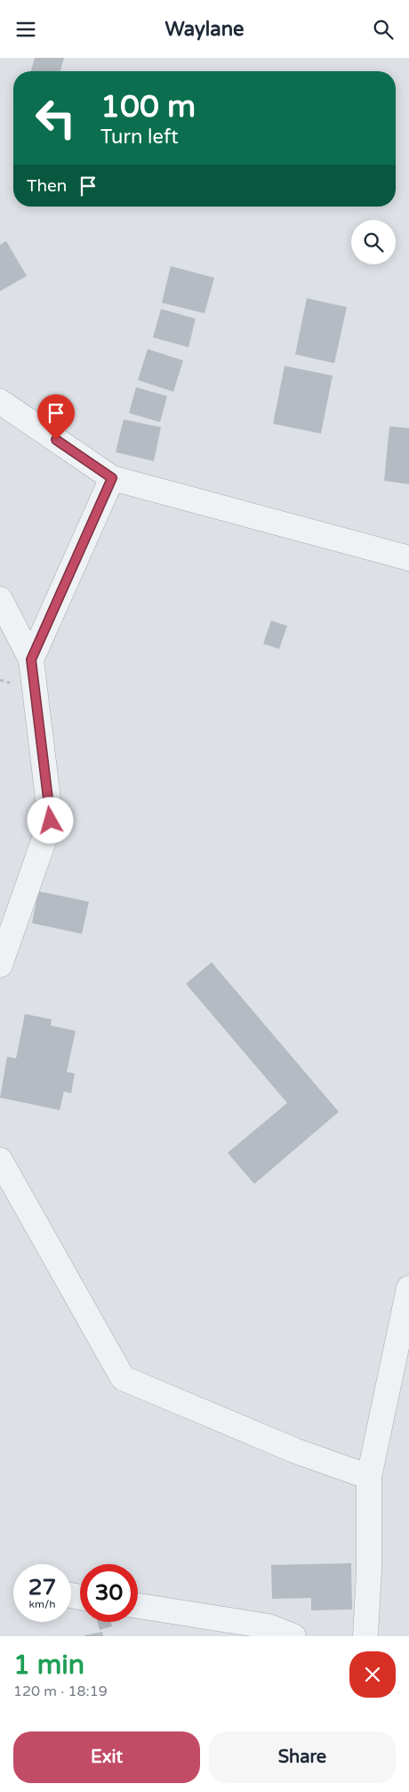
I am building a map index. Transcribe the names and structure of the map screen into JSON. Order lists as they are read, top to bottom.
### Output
{
  "page": {
    "header": "Waylane",
    "turn": ["100 m", "Turn left"],
    "then": "Then",
    "speed": "27 km/h",
    "limit": "30",
    "heading": ["1 min", "120 m · 18:19"],
    "buttons": ["Exit", "Share"]
  }
}
